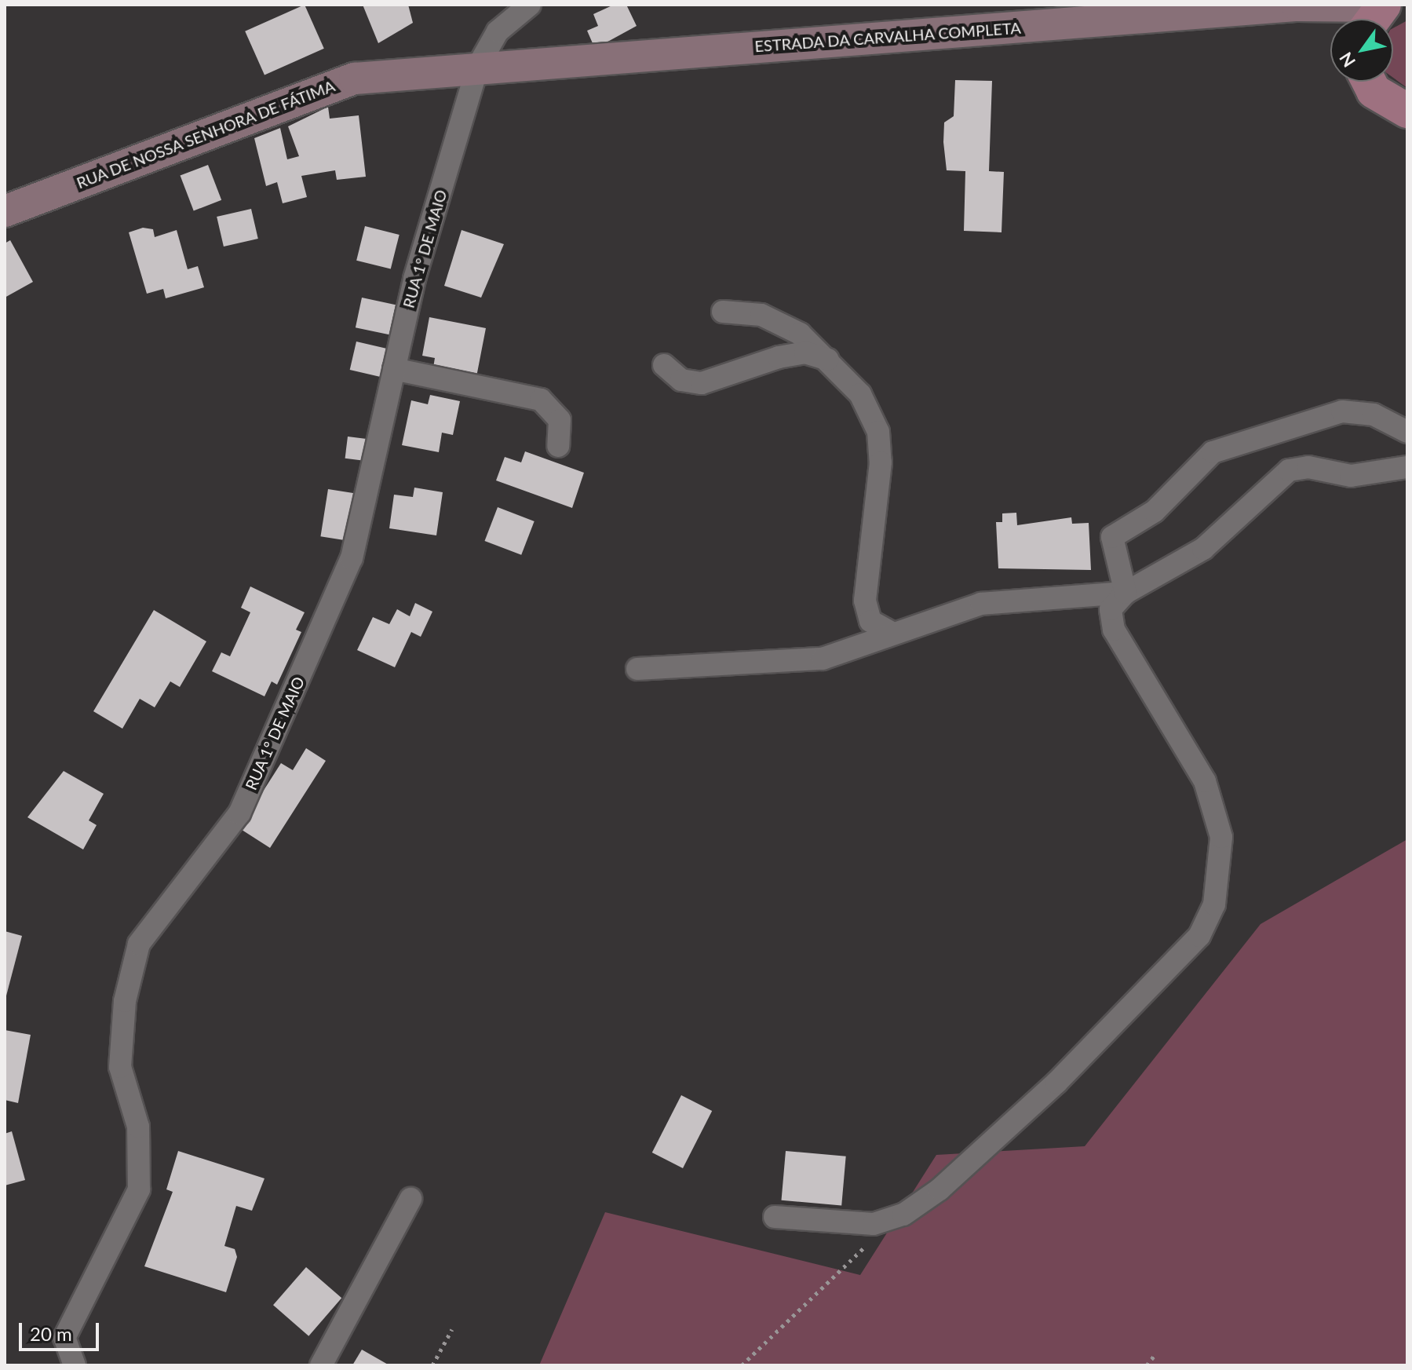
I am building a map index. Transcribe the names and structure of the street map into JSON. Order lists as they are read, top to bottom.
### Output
{
  "streets": {
    "street": ["ESTRADA DA CARVALHA COMPLETA", "RUA DE NOSSA SENHORA DE FÁTIMA", "RUA 1° DE MAIO"]
  },
  "crossings": [
    ["ESTRADA DA CARVALHA COMPLETA", "RUA DE NOSSA SENHORA DE FÁTIMA"],
    ["ESTRADA DA CARVALHA COMPLETA", "RUA 1° DE MAIO"],
    ["RUA DE NOSSA SENHORA DE FÁTIMA", "RUA 1° DE MAIO"]
  ],
  "scale_bar": "20 m",
  "north": "bottom left"
}
